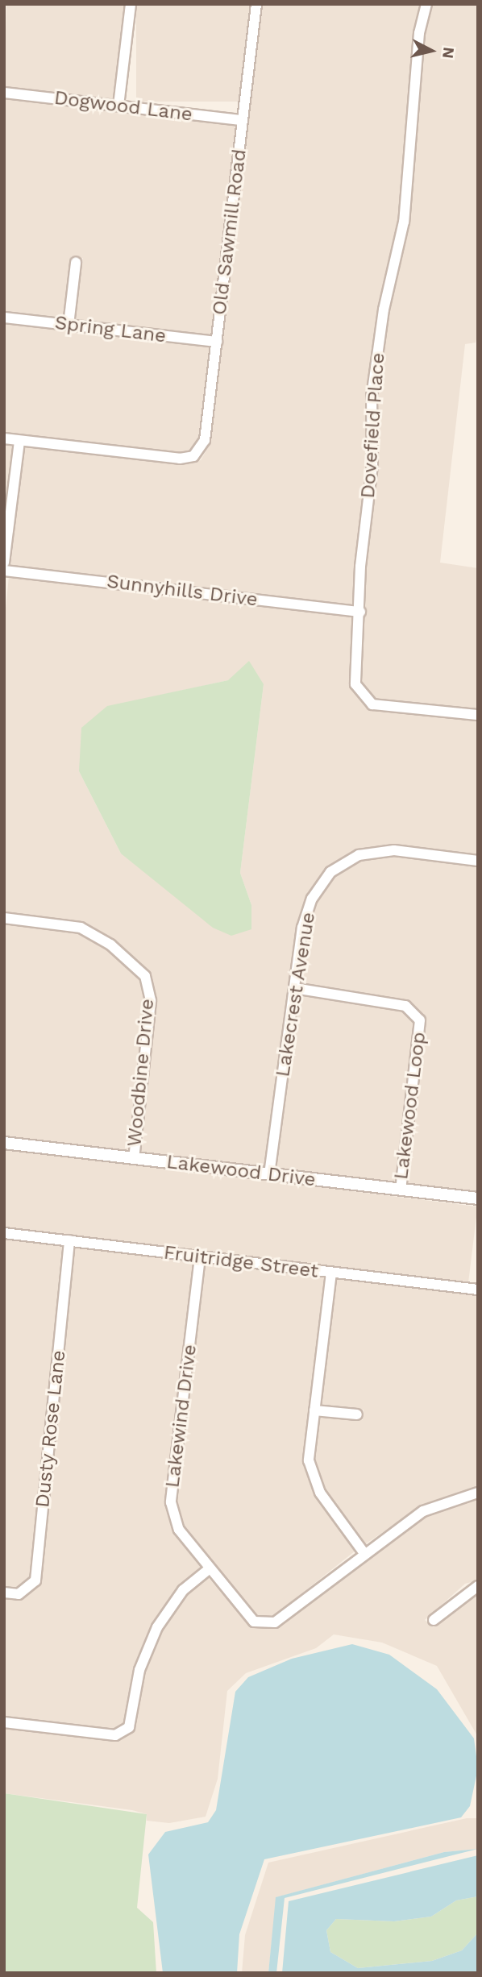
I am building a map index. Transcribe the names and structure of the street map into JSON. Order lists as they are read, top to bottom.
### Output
{
  "streets": {
    "street": [
      "Dogwood Lane",
      "Old Sawmill Road",
      "Spring Lane",
      "Dovefield Place",
      "Sunnyhills Drive",
      "Lakecrest Avenue",
      "Woodbine Drive",
      "Lakewood Loop",
      "Lakewood Drive",
      "Fruitridge Street",
      "Lakewind Drive",
      "Dusty Rose Lane"
    ]
  },
  "crossings": [
    ["Dogwood Lane", "Old Sawmill Road"],
    ["Old Sawmill Road", "Spring Lane"],
    ["Dovefield Place", "Sunnyhills Drive"],
    ["Lakecrest Avenue", "Lakewood Loop"],
    ["Lakecrest Avenue", "Lakewood Drive"],
    ["Woodbine Drive", "Lakewood Drive"],
    ["Lakewood Loop", "Lakewood Drive"],
    ["Fruitridge Street", "Lakewind Drive"],
    ["Fruitridge Street", "Dusty Rose Lane"]
  ],
  "north": "right"
}
